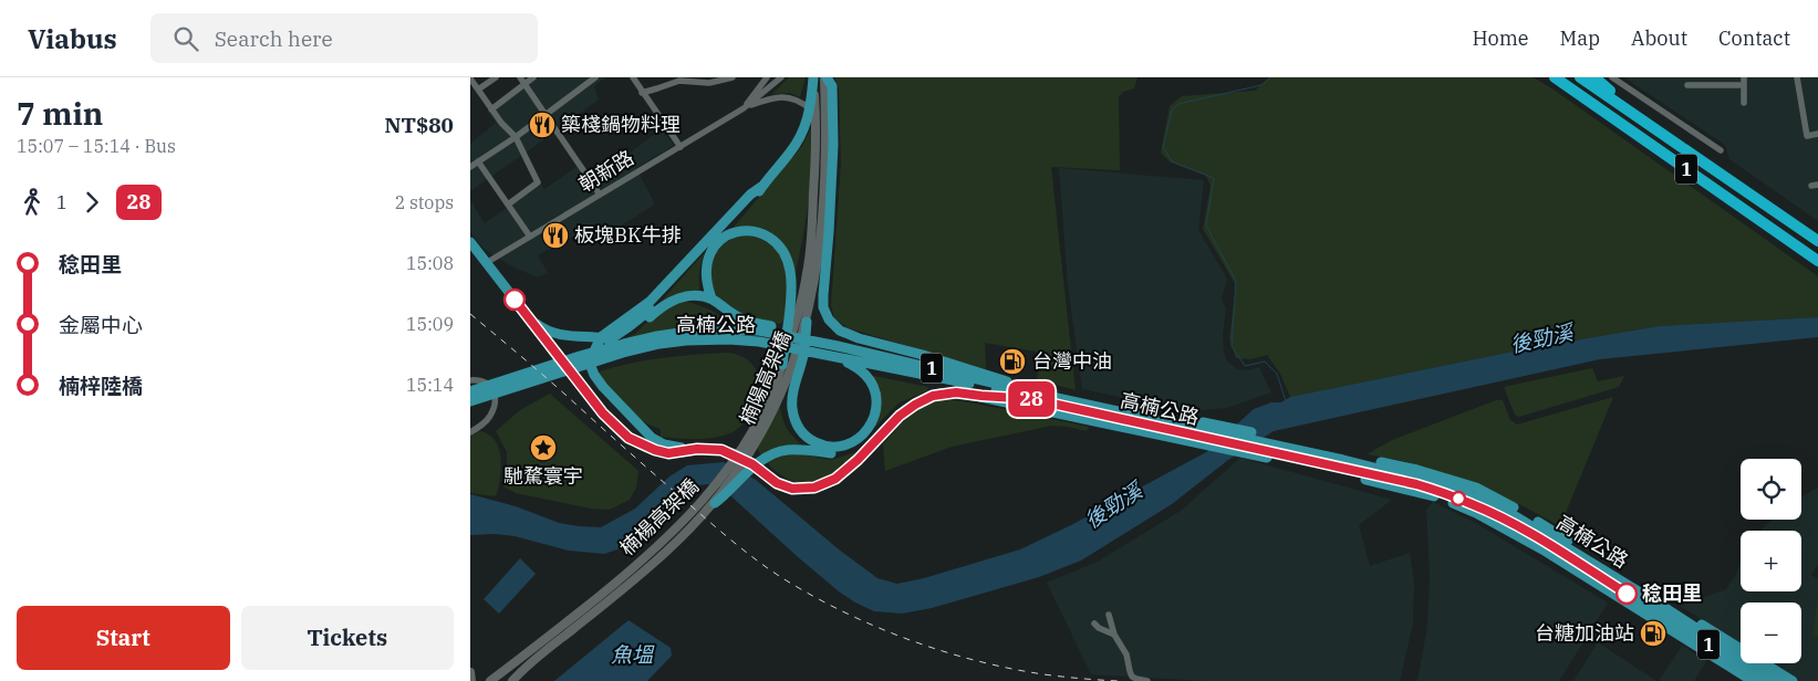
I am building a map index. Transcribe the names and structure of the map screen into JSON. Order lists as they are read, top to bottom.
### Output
{
  "streets": {
    "highway": ["1"],
    "main road": ["高楠公路"],
    "street": ["朝新路", "楠陽高架橋", "楠楊高架橋"]
  },
  "crossings": [
    ["1", "高楠公路"],
    ["朝新路", "楠楊高架橋"]
  ],
  "water": ["後勁溪", "魚塭"],
  "places": {
    "restaurant": ["築棧鍋物料理", "板塊BK牛排"],
    "fuel station": ["台灣中油", "台糖加油站"],
    "place": ["馳騖寰宇"],
    "other": ["稔田里"]
  },
  "lines": ["bus line 28"],
  "page": {
    "header": "Viabus",
    "search": "Search here",
    "nav": [
      "Home",
      "Map",
      "About",
      "Contact"
    ],
    "heading": ["7 min", "15:07 – 15:14 · Bus", "NT$80"],
    "on_map": "28",
    "legs": ["1", "28", "2 stops"],
    "list": [
      {
        "name": "稔田里",
        "value": "15:08"
      },
      {
        "name": "金屬中心",
        "value": "15:09"
      },
      {
        "name": "楠梓陸橋",
        "value": "15:14"
      }
    ],
    "map_buttons": ["+", "−"],
    "buttons": ["Start", "Tickets"]
  }
}
